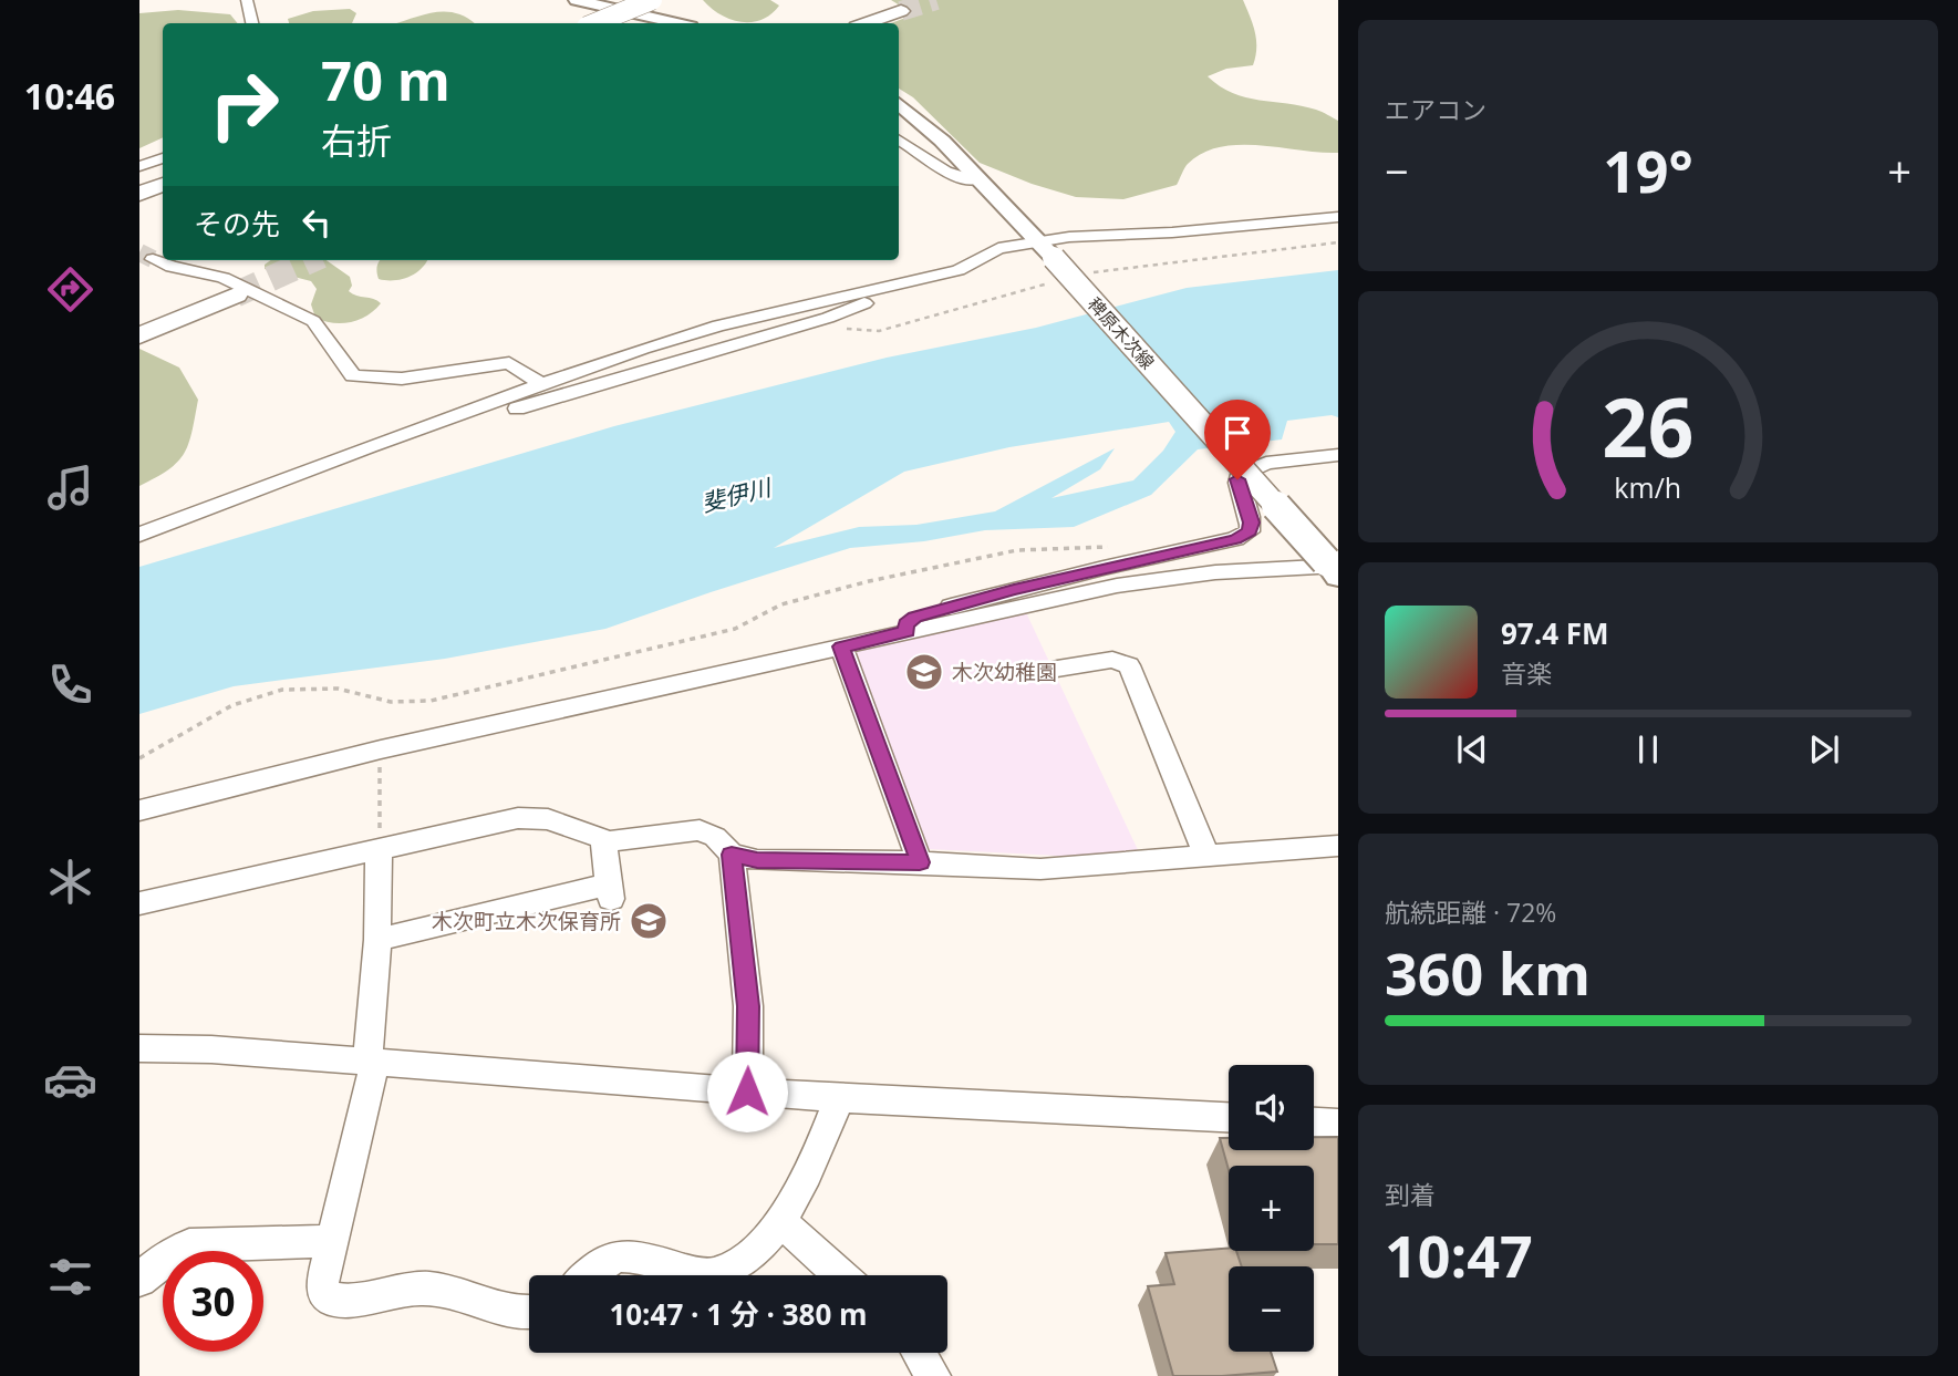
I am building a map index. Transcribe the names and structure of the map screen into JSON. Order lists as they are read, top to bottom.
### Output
{
  "streets": {
    "main road": ["稗原木次線"]
  },
  "water": ["斐伊川"],
  "places": {
    "school or university": ["木次幼稚園", "木次町立木次保育所"]
  },
  "page": {
    "tabs": "10:46",
    "tile": [
      "エアコン",
      ["航続距離 · 72%", "360 km"],
      ["到着", "10:47"]
    ],
    "turn": ["70 m", "右折"],
    "heat": ["−", "19°", "+"],
    "then": "その先",
    "song": ["97.4 FM", "音楽"],
    "map_buttons": ["+", "−"],
    "limit": "30",
    "trip": "10:47 · 1 分 · 380 m",
    "gauge": ["26", "km/h"]
  }
}
